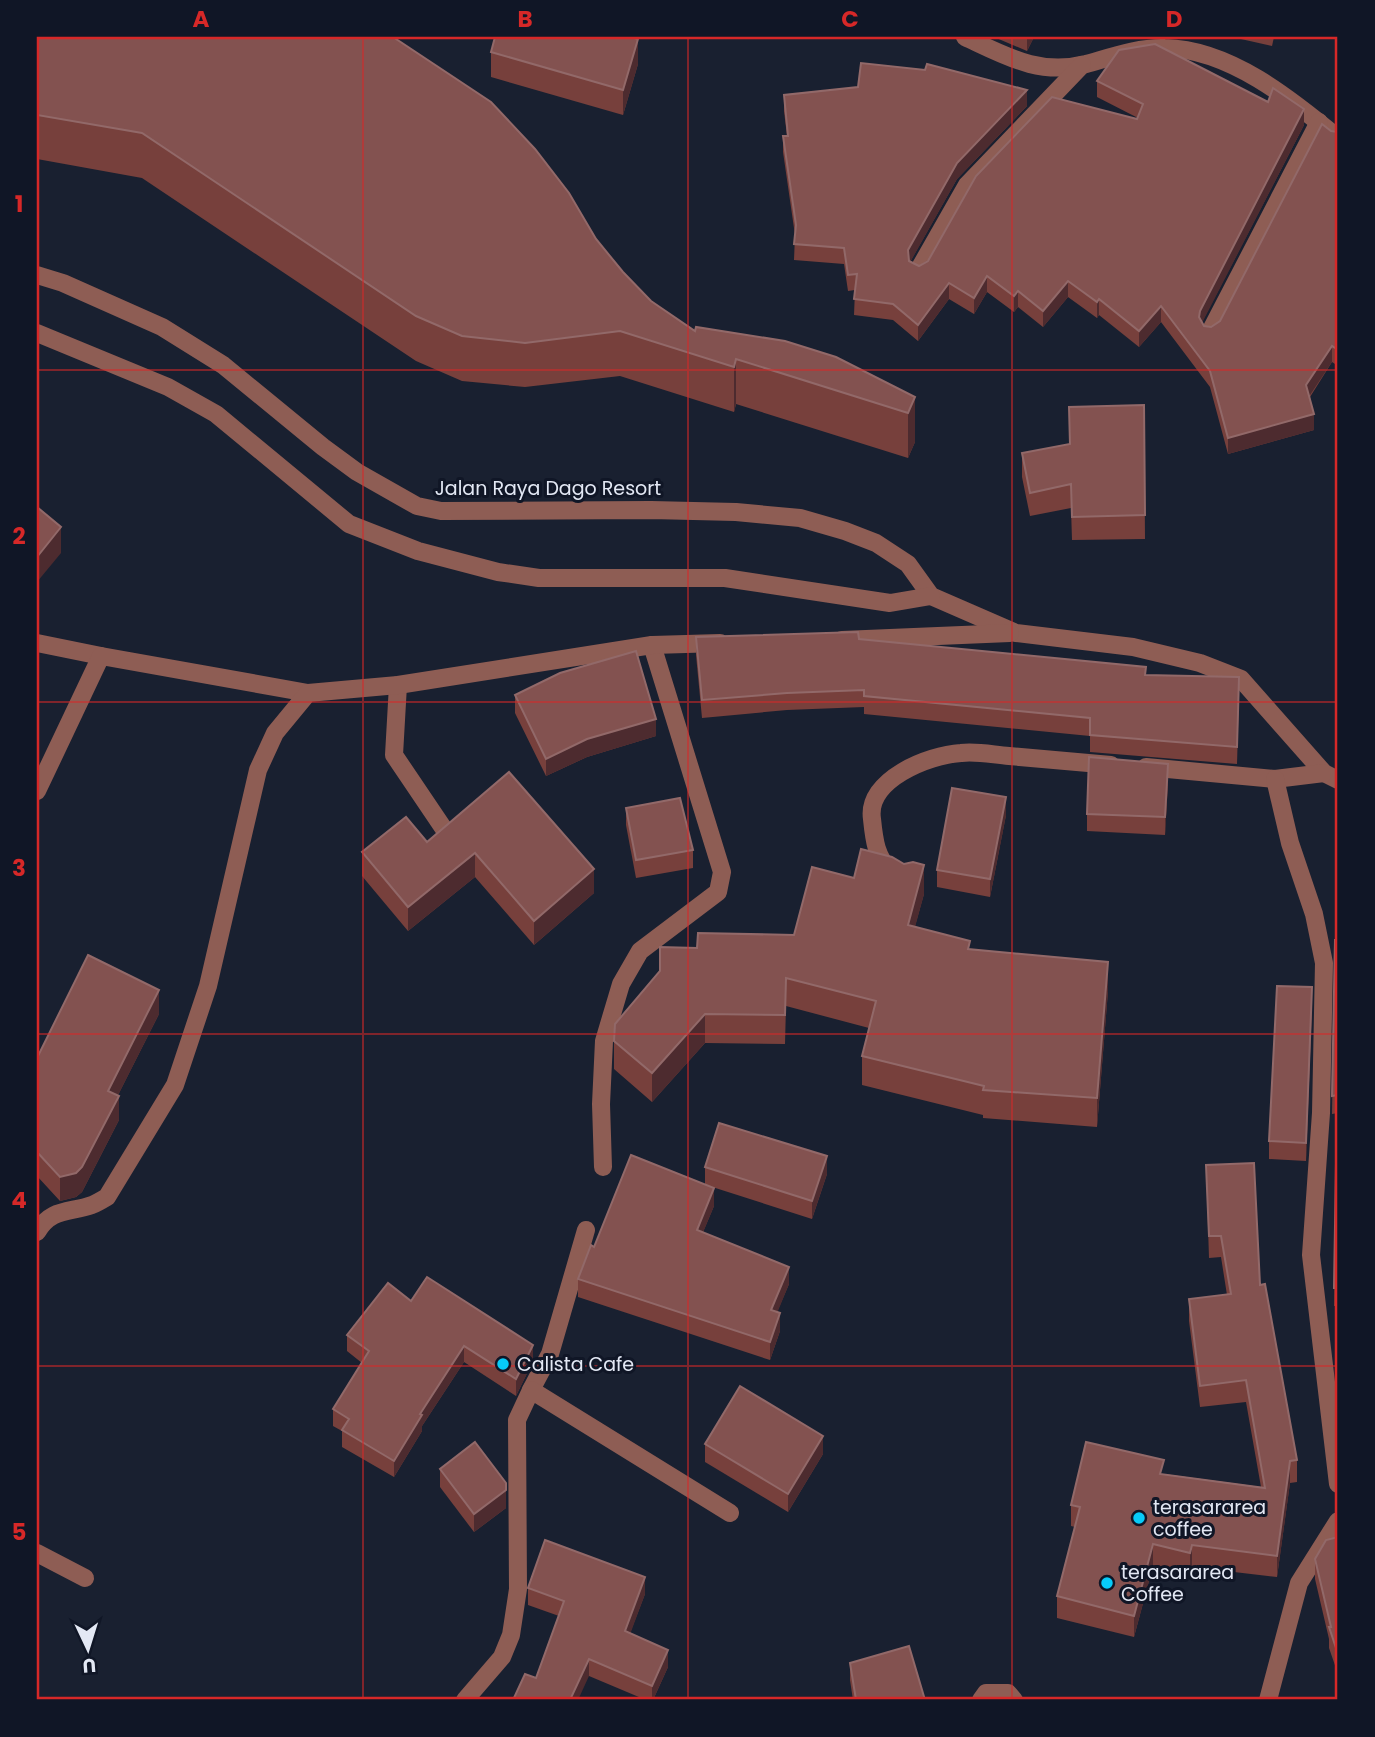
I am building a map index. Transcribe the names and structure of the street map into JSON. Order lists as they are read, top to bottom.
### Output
{
  "streets": {
    "street": ["Jalan Raya Dago Resort"]
  },
  "places": ["Calista Cafe", "terasararea coffee", "terasararea Coffee"],
  "north": "bottom",
  "grid": {
    "columns": [
      "A",
      "B",
      "C",
      "D"
    ],
    "rows": [
      "1",
      "2",
      "3",
      "4",
      "5"
    ]
  }
}
